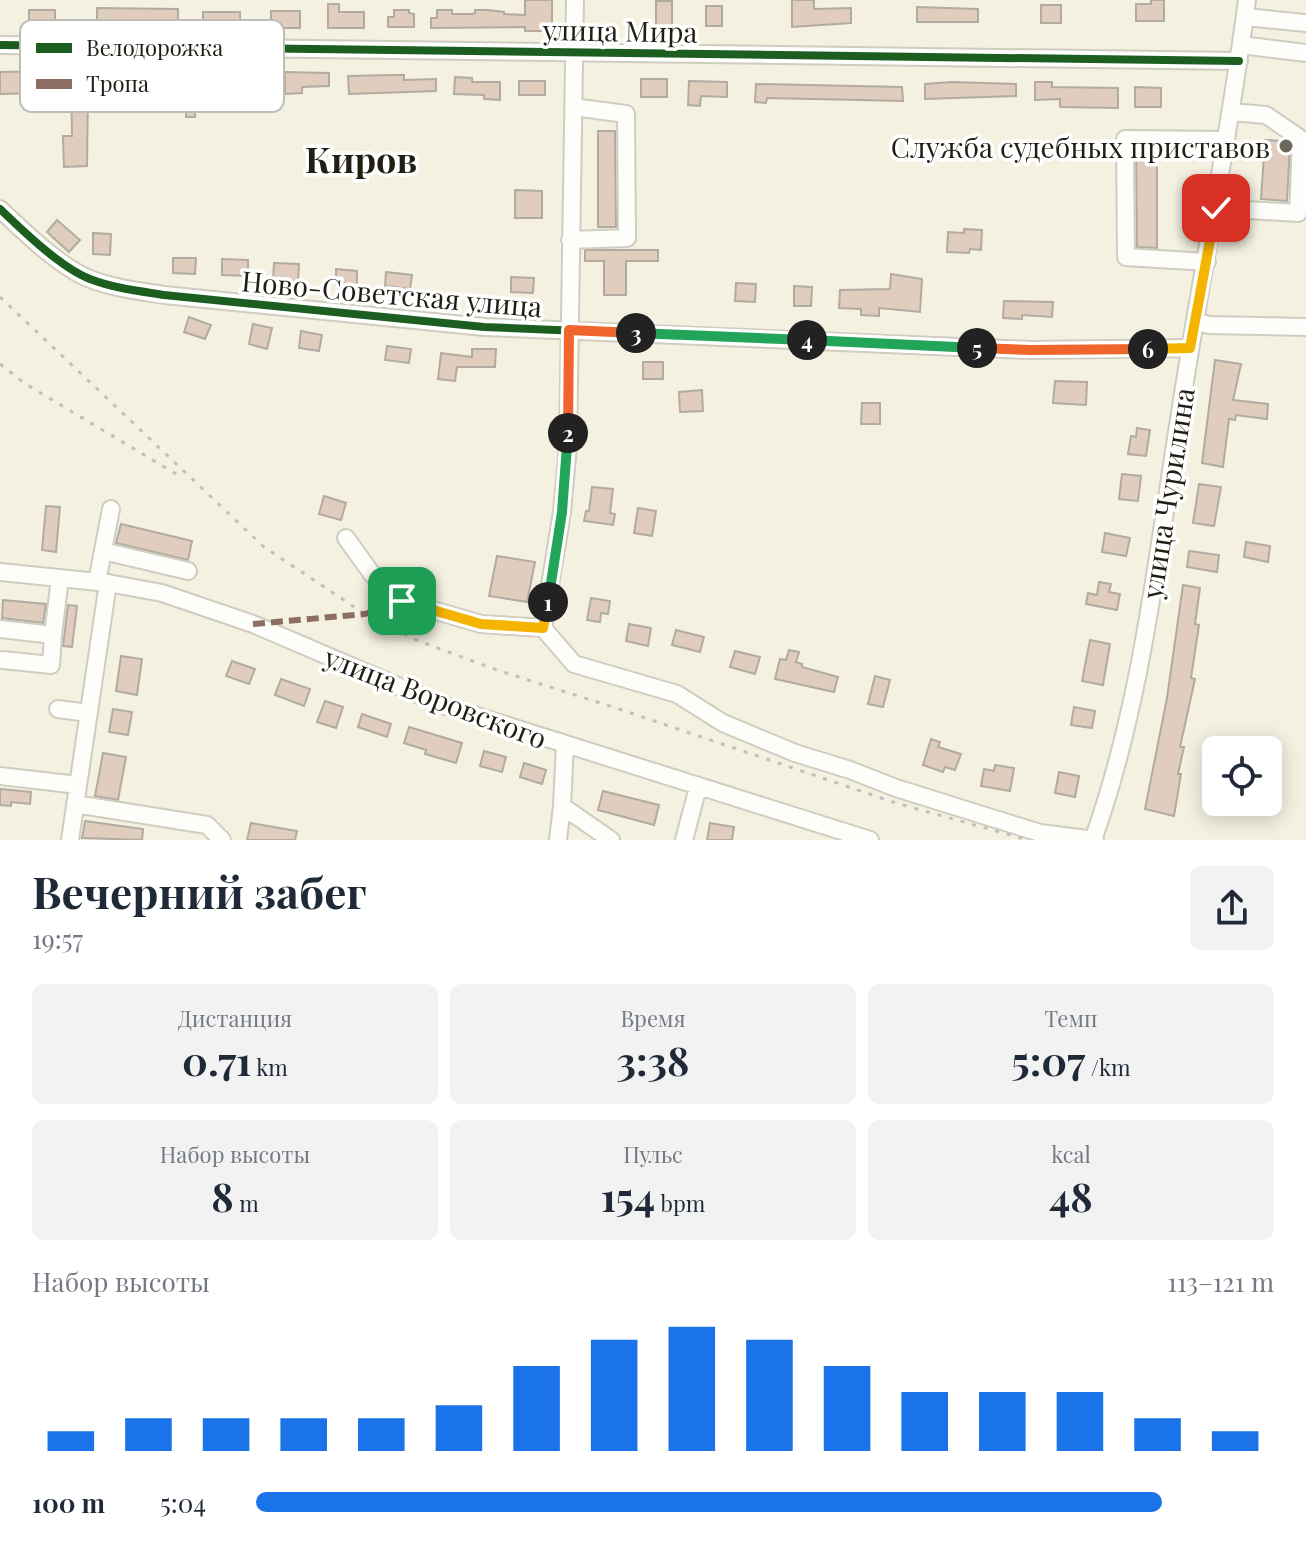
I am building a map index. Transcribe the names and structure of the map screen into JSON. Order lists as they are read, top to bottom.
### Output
{
  "streets": {
    "street": [
      "улица Мира",
      "Ново-Советская улица",
      "улица Чурилина",
      "улица Воровского"
    ]
  },
  "crossings": [
    ["улица Мира", "улица Чурилина"],
    ["Ново-Советская улица", "улица Чурилина"]
  ],
  "districts": ["Киров"],
  "places": ["Служба судебных приставов"],
  "legend": ["Велодорожка", "Тропа"],
  "page": {
    "pins": [
      "3",
      "4",
      "5",
      "6",
      "2",
      "1"
    ],
    "heading": ["Вечерний забег", "19:57"],
    "stats": [
      ["Дистанция", "0.71 km"],
      ["Время", "3:38"],
      ["Темп", "5:07 /km"],
      ["Набор высоты", "8 m"],
      ["Пульс", "154 bpm"],
      ["kcal", "48"]
    ],
    "chart": ["Набор высоты", "113–121 m"],
    "list": [
      {
        "name": "100 m",
        "note": "5:04"
      }
    ]
  }
}
